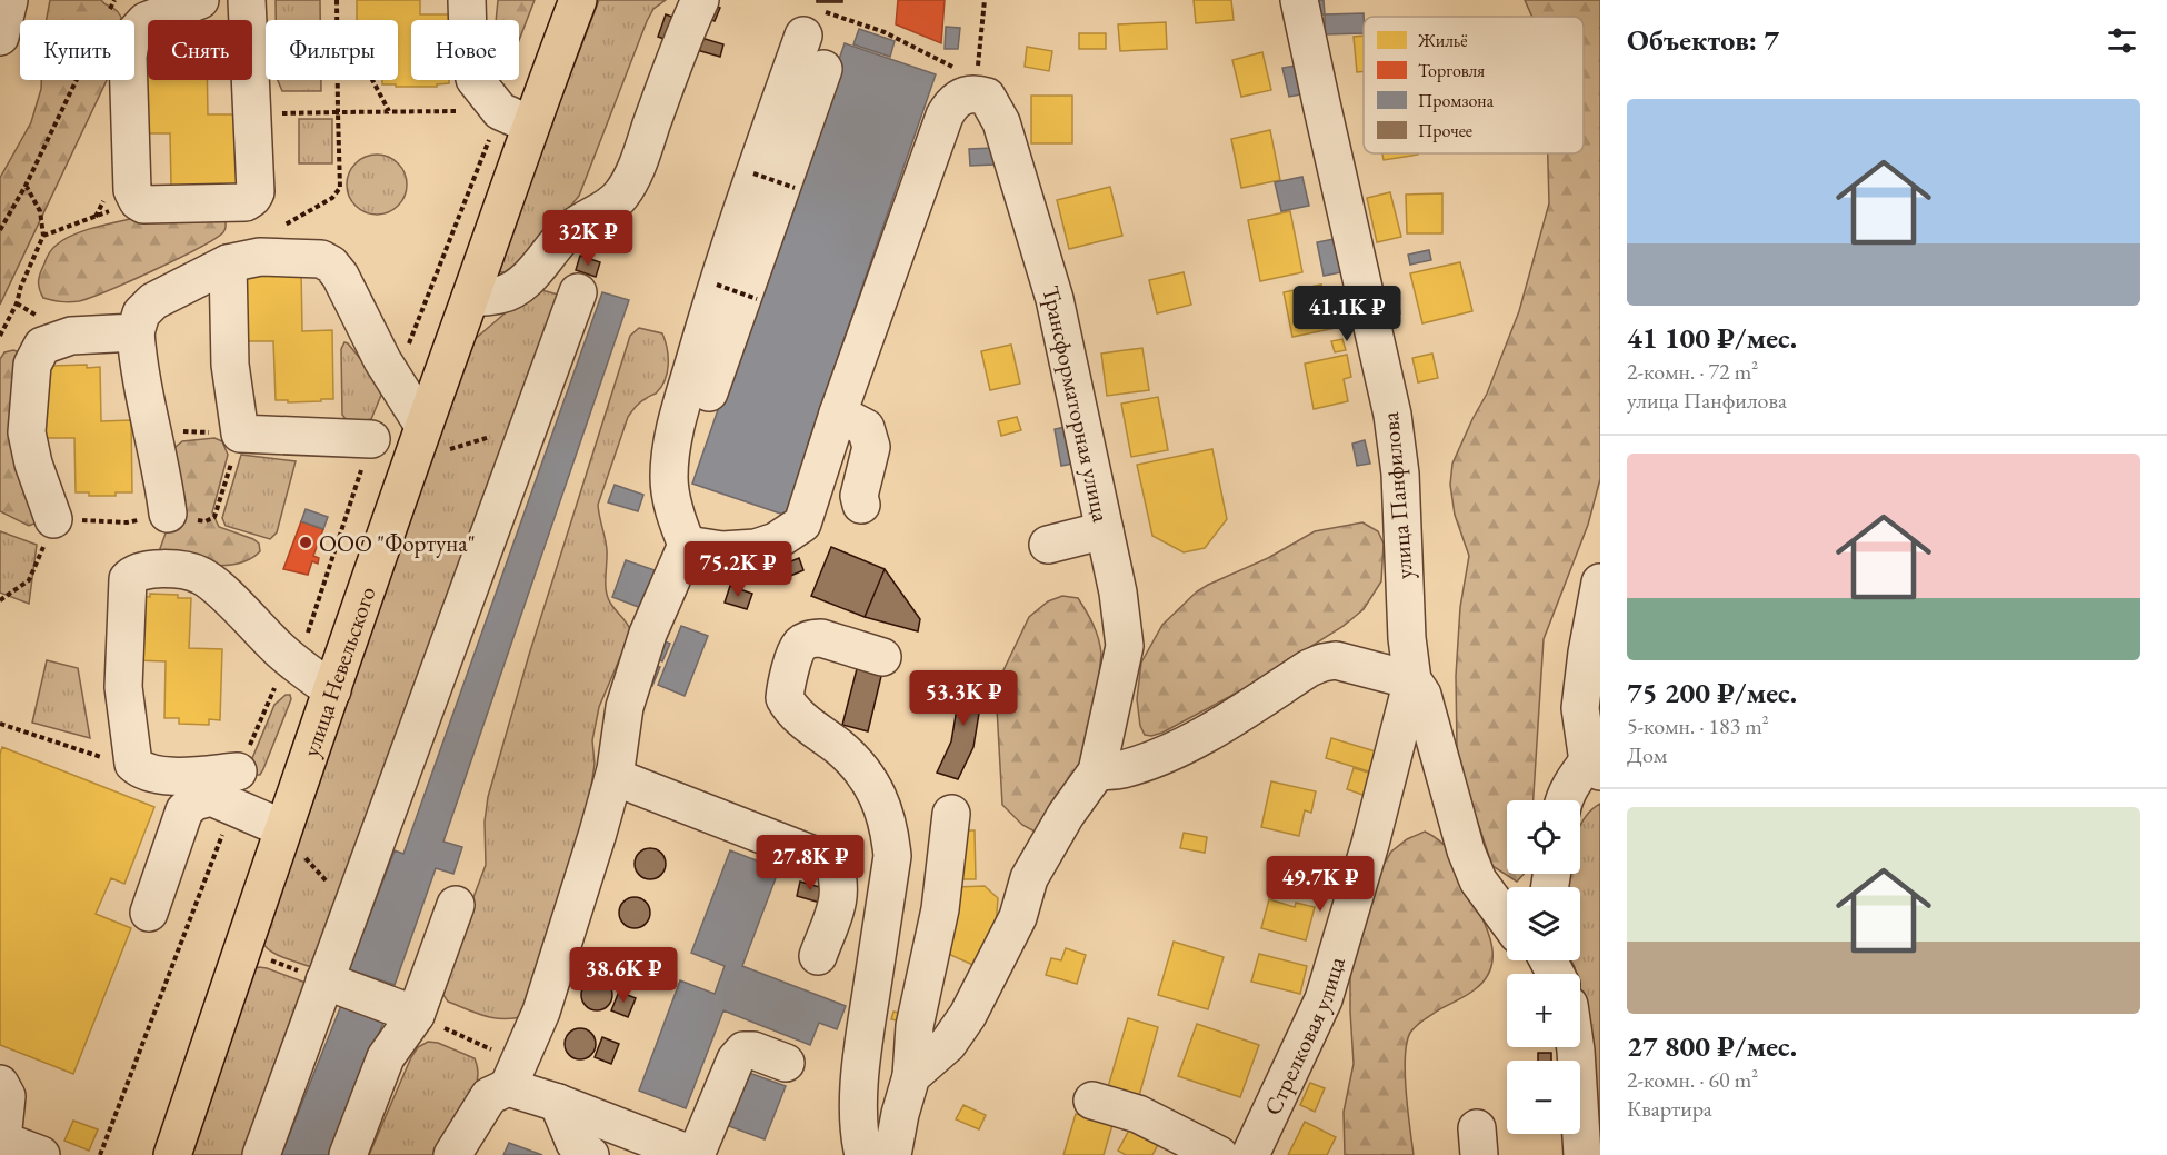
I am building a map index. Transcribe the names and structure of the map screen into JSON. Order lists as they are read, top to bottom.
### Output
{
  "streets": {
    "main road": ["улица Невельского"],
    "street": ["Трансформаторная улица", "улица Панфилова", "Стрелковая улица"]
  },
  "crossings": [
    ["улица Панфилова", "Стрелковая улица"]
  ],
  "places": ["ООО \"Фортуна\""],
  "legend": [
    "Жильё",
    "Торговля",
    "Промзона",
    "Прочее"
  ],
  "page": {
    "heading": "Объектов: 7",
    "chip": [
      "Купить",
      "Снять",
      "Фильтры",
      "Новое"
    ],
    "list": [
      {
        "name": "41 100 ₽/мес.",
        "note": "2-комн. · 72 m² · улица Панфилова"
      },
      {
        "name": "75 200 ₽/мес.",
        "note": "5-комн. · 183 m² · Дом"
      },
      {
        "name": "27 800 ₽/мес.",
        "note": "2-комн. · 60 m² · Квартира"
      }
    ],
    "price": [
      "32K ₽",
      "41.1K ₽",
      "75.2K ₽",
      "53.3K ₽",
      "27.8K ₽",
      "49.7K ₽",
      "38.6K ₽"
    ],
    "map_buttons": ["+", "−"]
  }
}
